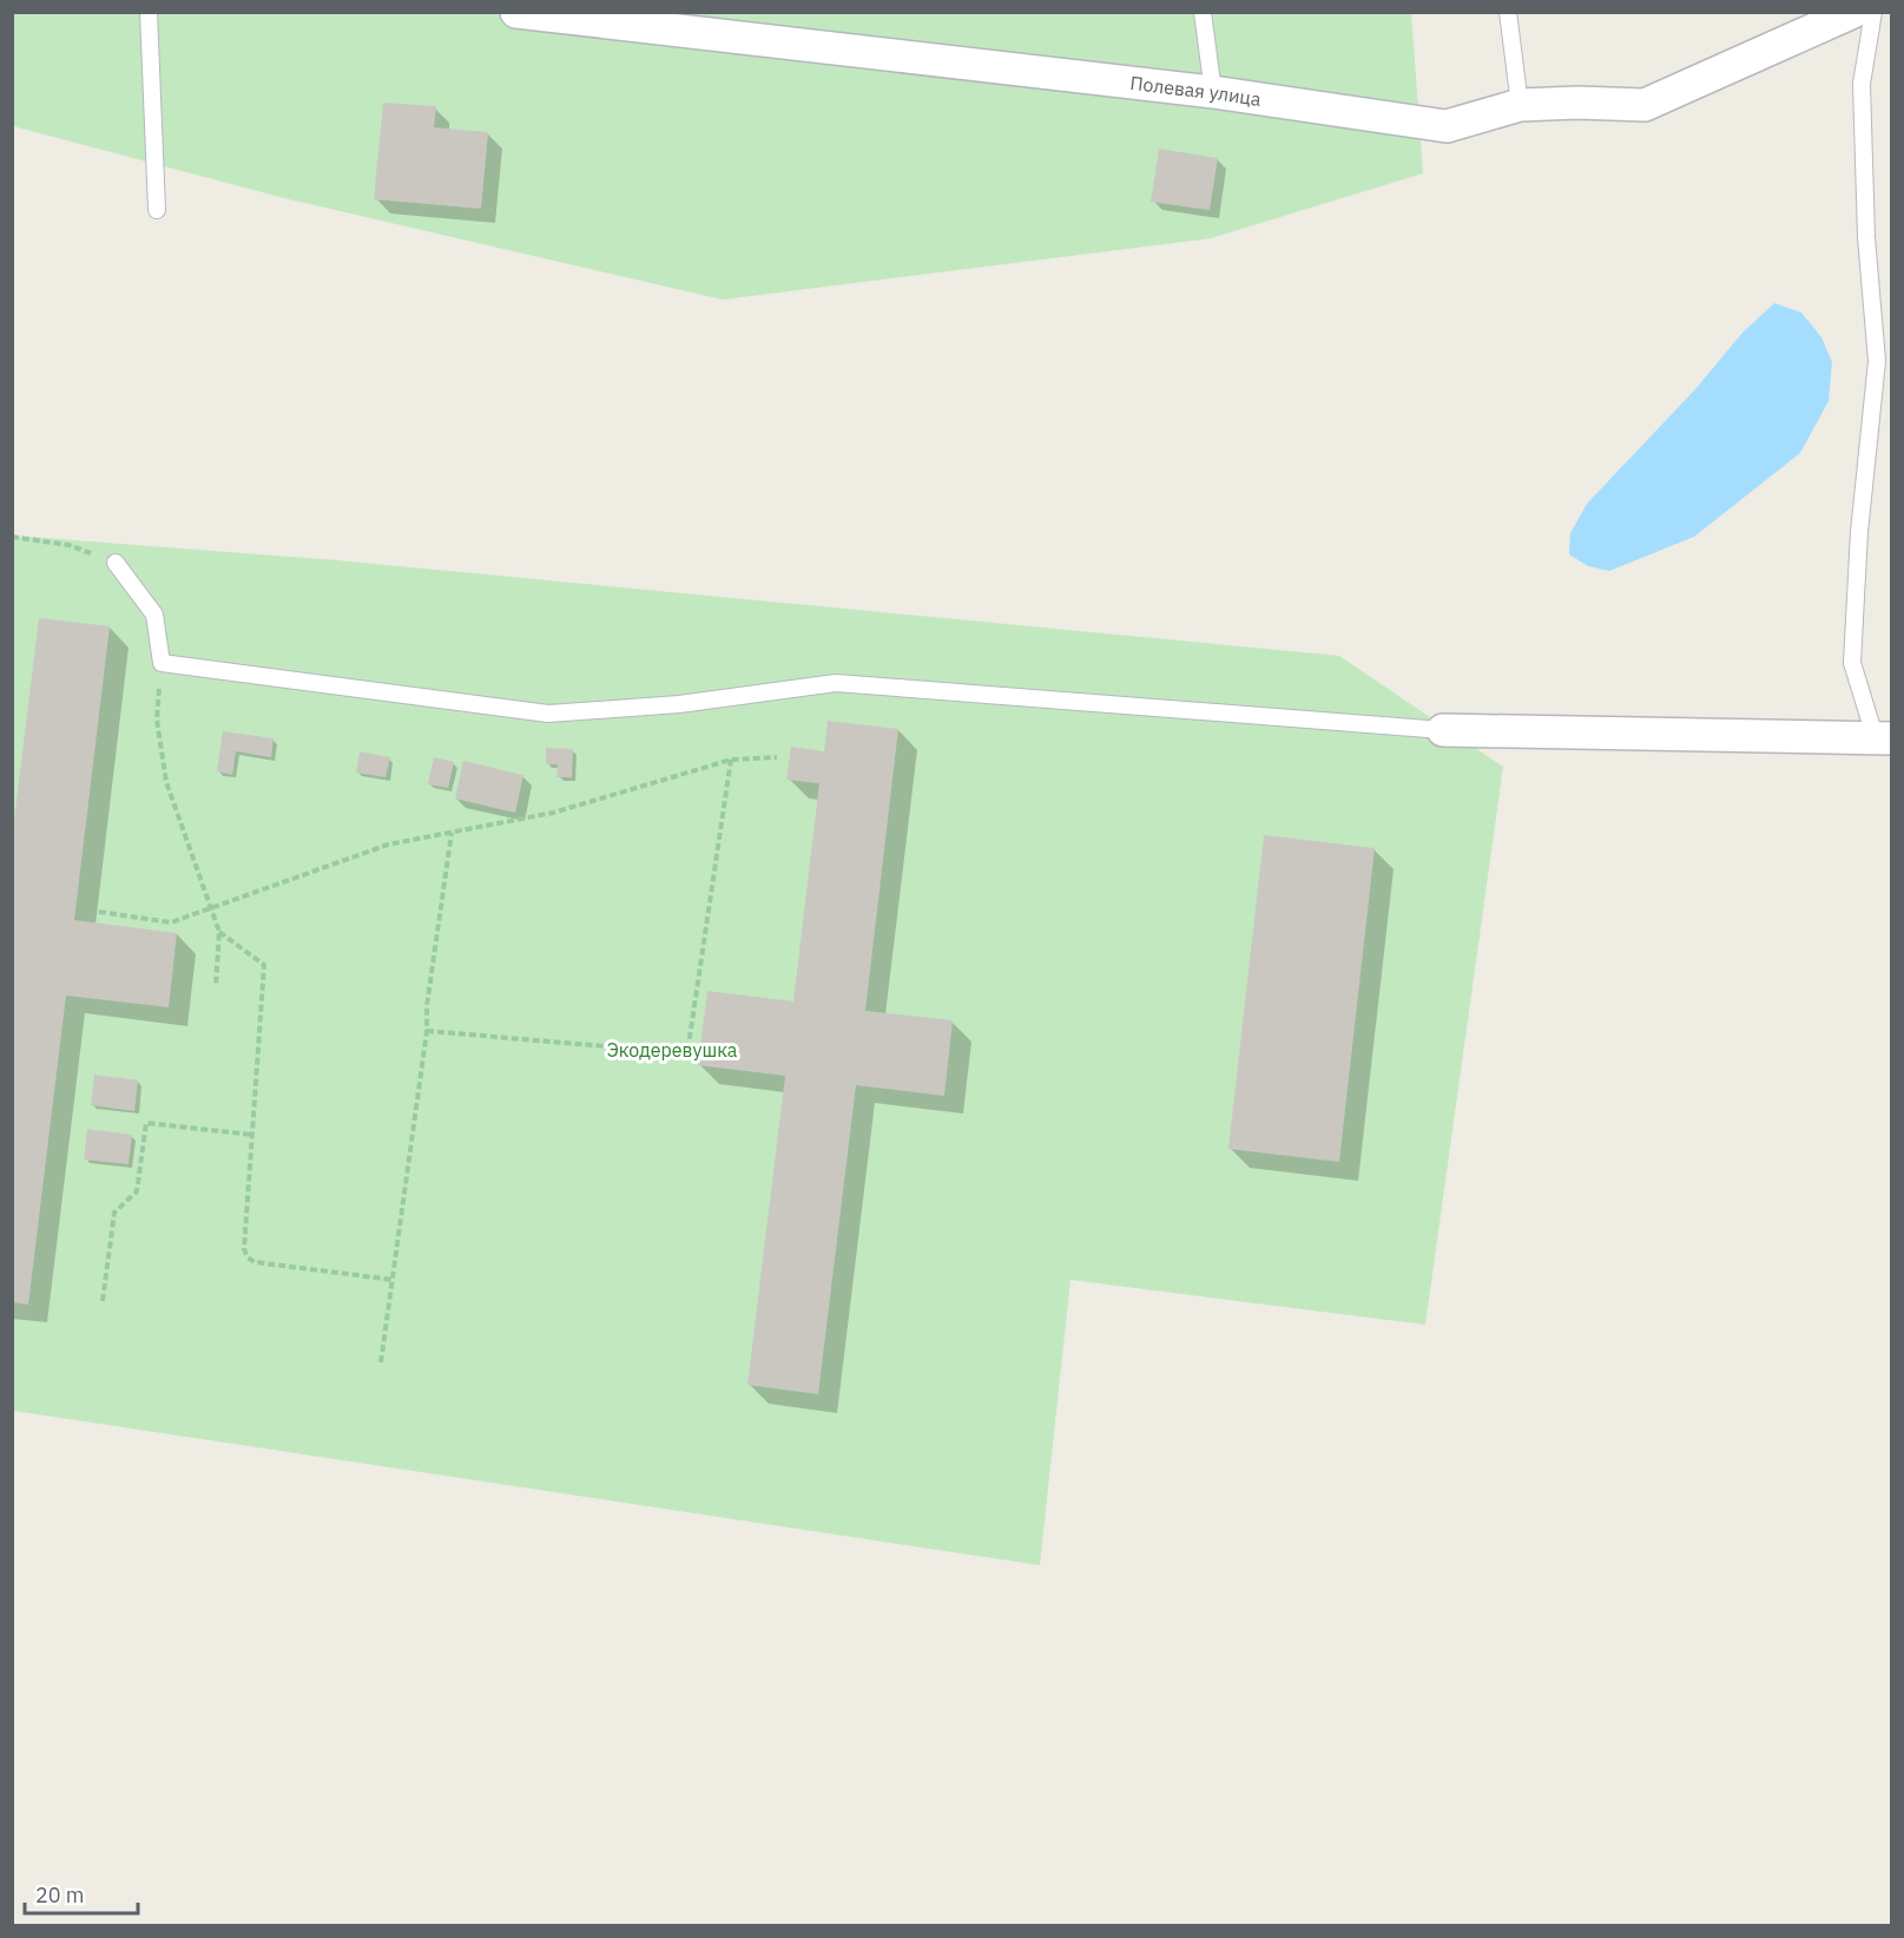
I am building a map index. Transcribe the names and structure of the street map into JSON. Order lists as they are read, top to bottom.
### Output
{
  "streets": {
    "street": ["Полевая улица"]
  },
  "parks": ["Экодеревушка"],
  "scale_bar": "20 m"
}
